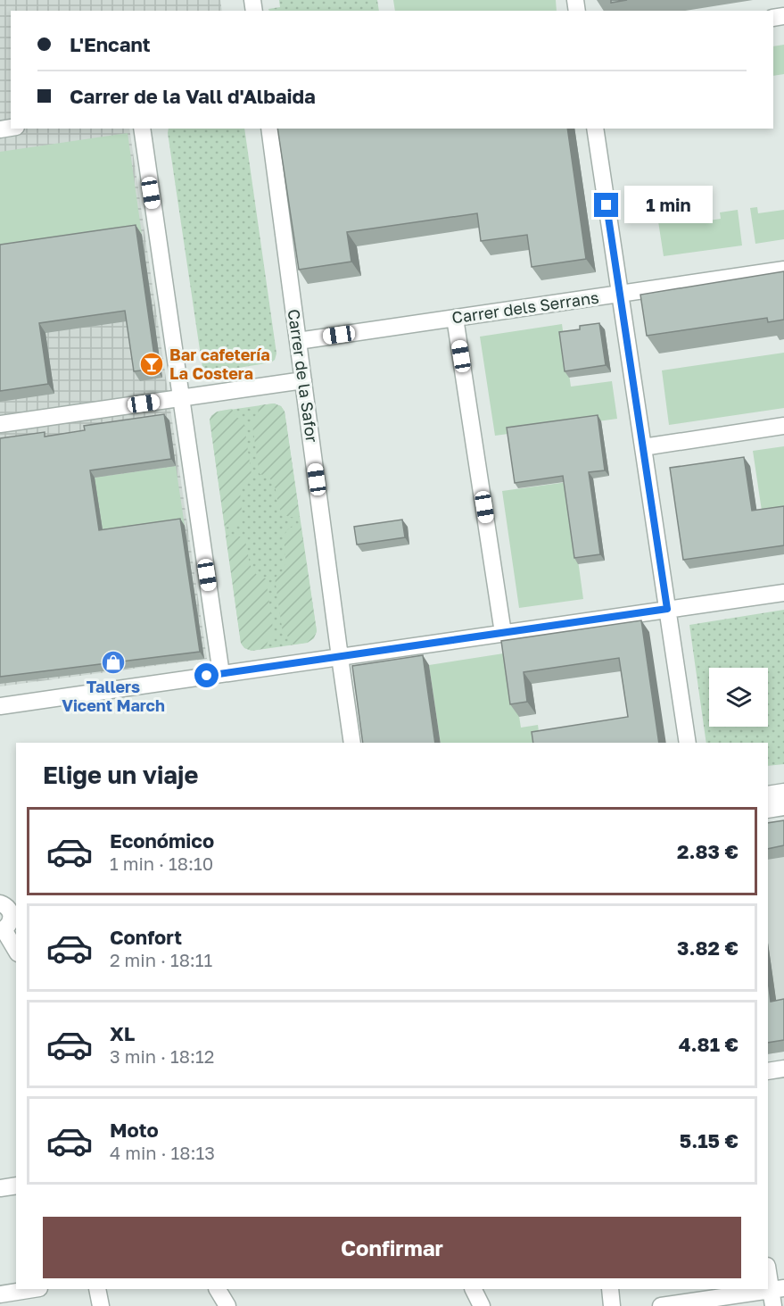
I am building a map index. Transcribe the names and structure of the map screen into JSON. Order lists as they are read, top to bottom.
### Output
{
  "streets": {
    "street": ["Carrer dels Serrans", "Carrer de la Safor"]
  },
  "crossings": [
    ["Carrer dels Serrans", "Carrer de la Safor"]
  ],
  "places": {
    "bar": ["Bar cafetería La Costera"],
    "shop": ["Tallers Vicent March"]
  },
  "page": {
    "banner": ["L'Encant", "Carrer de la Vall d'Albaida"],
    "bubble": "1 min",
    "heading": "Elige un viaje",
    "list": [
      {
        "name": "Económico",
        "note": "1 min · 18:10",
        "value": "2.83 €"
      },
      {
        "name": "Confort",
        "note": "2 min · 18:11",
        "value": "3.82 €"
      },
      {
        "name": "XL",
        "note": "3 min · 18:12",
        "value": "4.81 €"
      },
      {
        "name": "Moto",
        "note": "4 min · 18:13",
        "value": "5.15 €"
      }
    ],
    "buttons": "Confirmar"
  }
}
